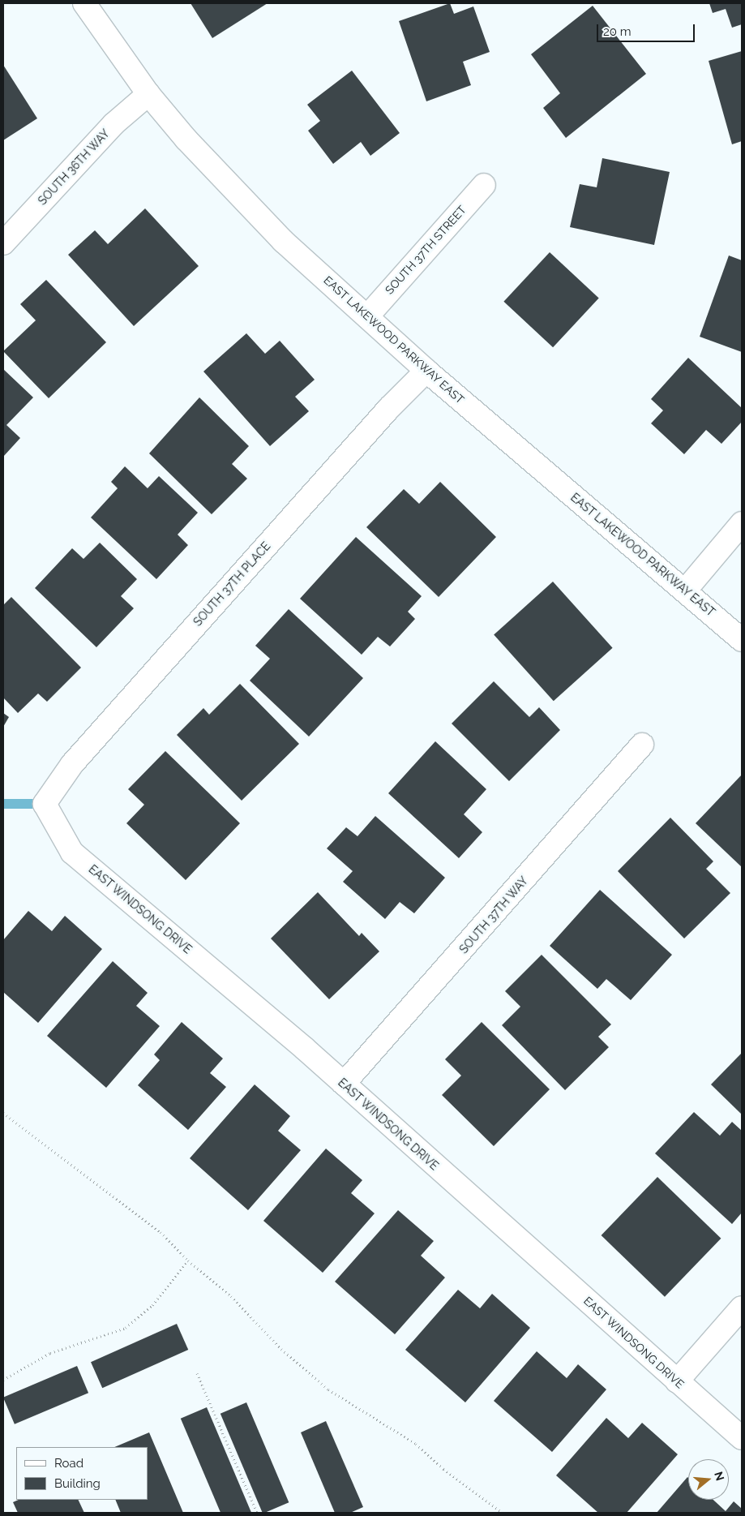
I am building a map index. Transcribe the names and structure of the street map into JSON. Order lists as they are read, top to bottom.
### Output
{
  "streets": {
    "street": [
      "SOUTH 36TH WAY",
      "SOUTH 37TH STREET",
      "EAST LAKEWOOD PARKWAY EAST",
      "SOUTH 37TH PLACE",
      "EAST WINDSONG DRIVE",
      "SOUTH 37TH WAY"
    ]
  },
  "crossings": [
    ["SOUTH 36TH WAY", "EAST LAKEWOOD PARKWAY EAST"],
    ["SOUTH 37TH STREET", "EAST LAKEWOOD PARKWAY EAST"],
    ["EAST LAKEWOOD PARKWAY EAST", "SOUTH 37TH PLACE"],
    ["SOUTH 37TH PLACE", "EAST WINDSONG DRIVE"],
    ["EAST WINDSONG DRIVE", "SOUTH 37TH WAY"]
  ],
  "legend": ["Road", "Building"],
  "scale_bar": "20 m",
  "north": "right"
}
